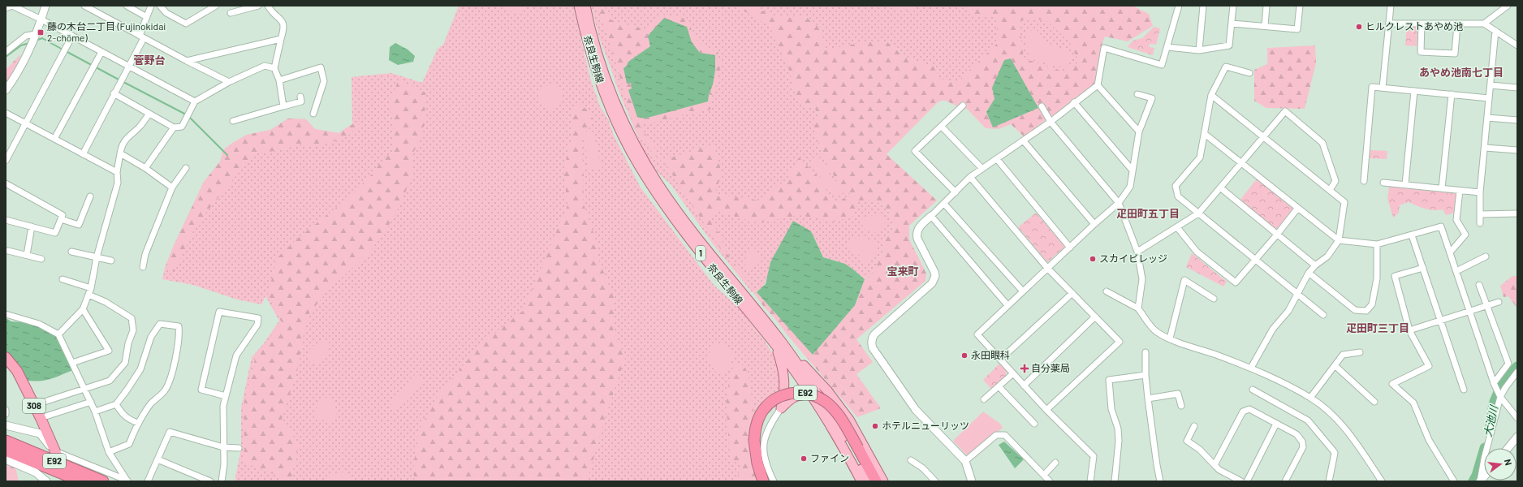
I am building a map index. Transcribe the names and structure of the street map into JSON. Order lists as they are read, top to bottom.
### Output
{
  "streets": {
    "highway": ["E92", "308"],
    "main road": ["奈良生駒線", "1"]
  },
  "districts": [
    "菅野台",
    "あやめ池南七丁目",
    "疋田町五丁目",
    "宝来町",
    "疋田町三丁目"
  ],
  "water": ["大池川"],
  "places": {
    "other": [
      "ヒルクレストあやめ池",
      "スカイビレッジ",
      "永田眼科",
      "ホテルニューリッツ",
      "ファイン"
    ],
    "transit": ["藤の木台二丁目 (Fujinokidai 2-chōme)"],
    "health": ["自分薬局"]
  },
  "north": "right"
}
